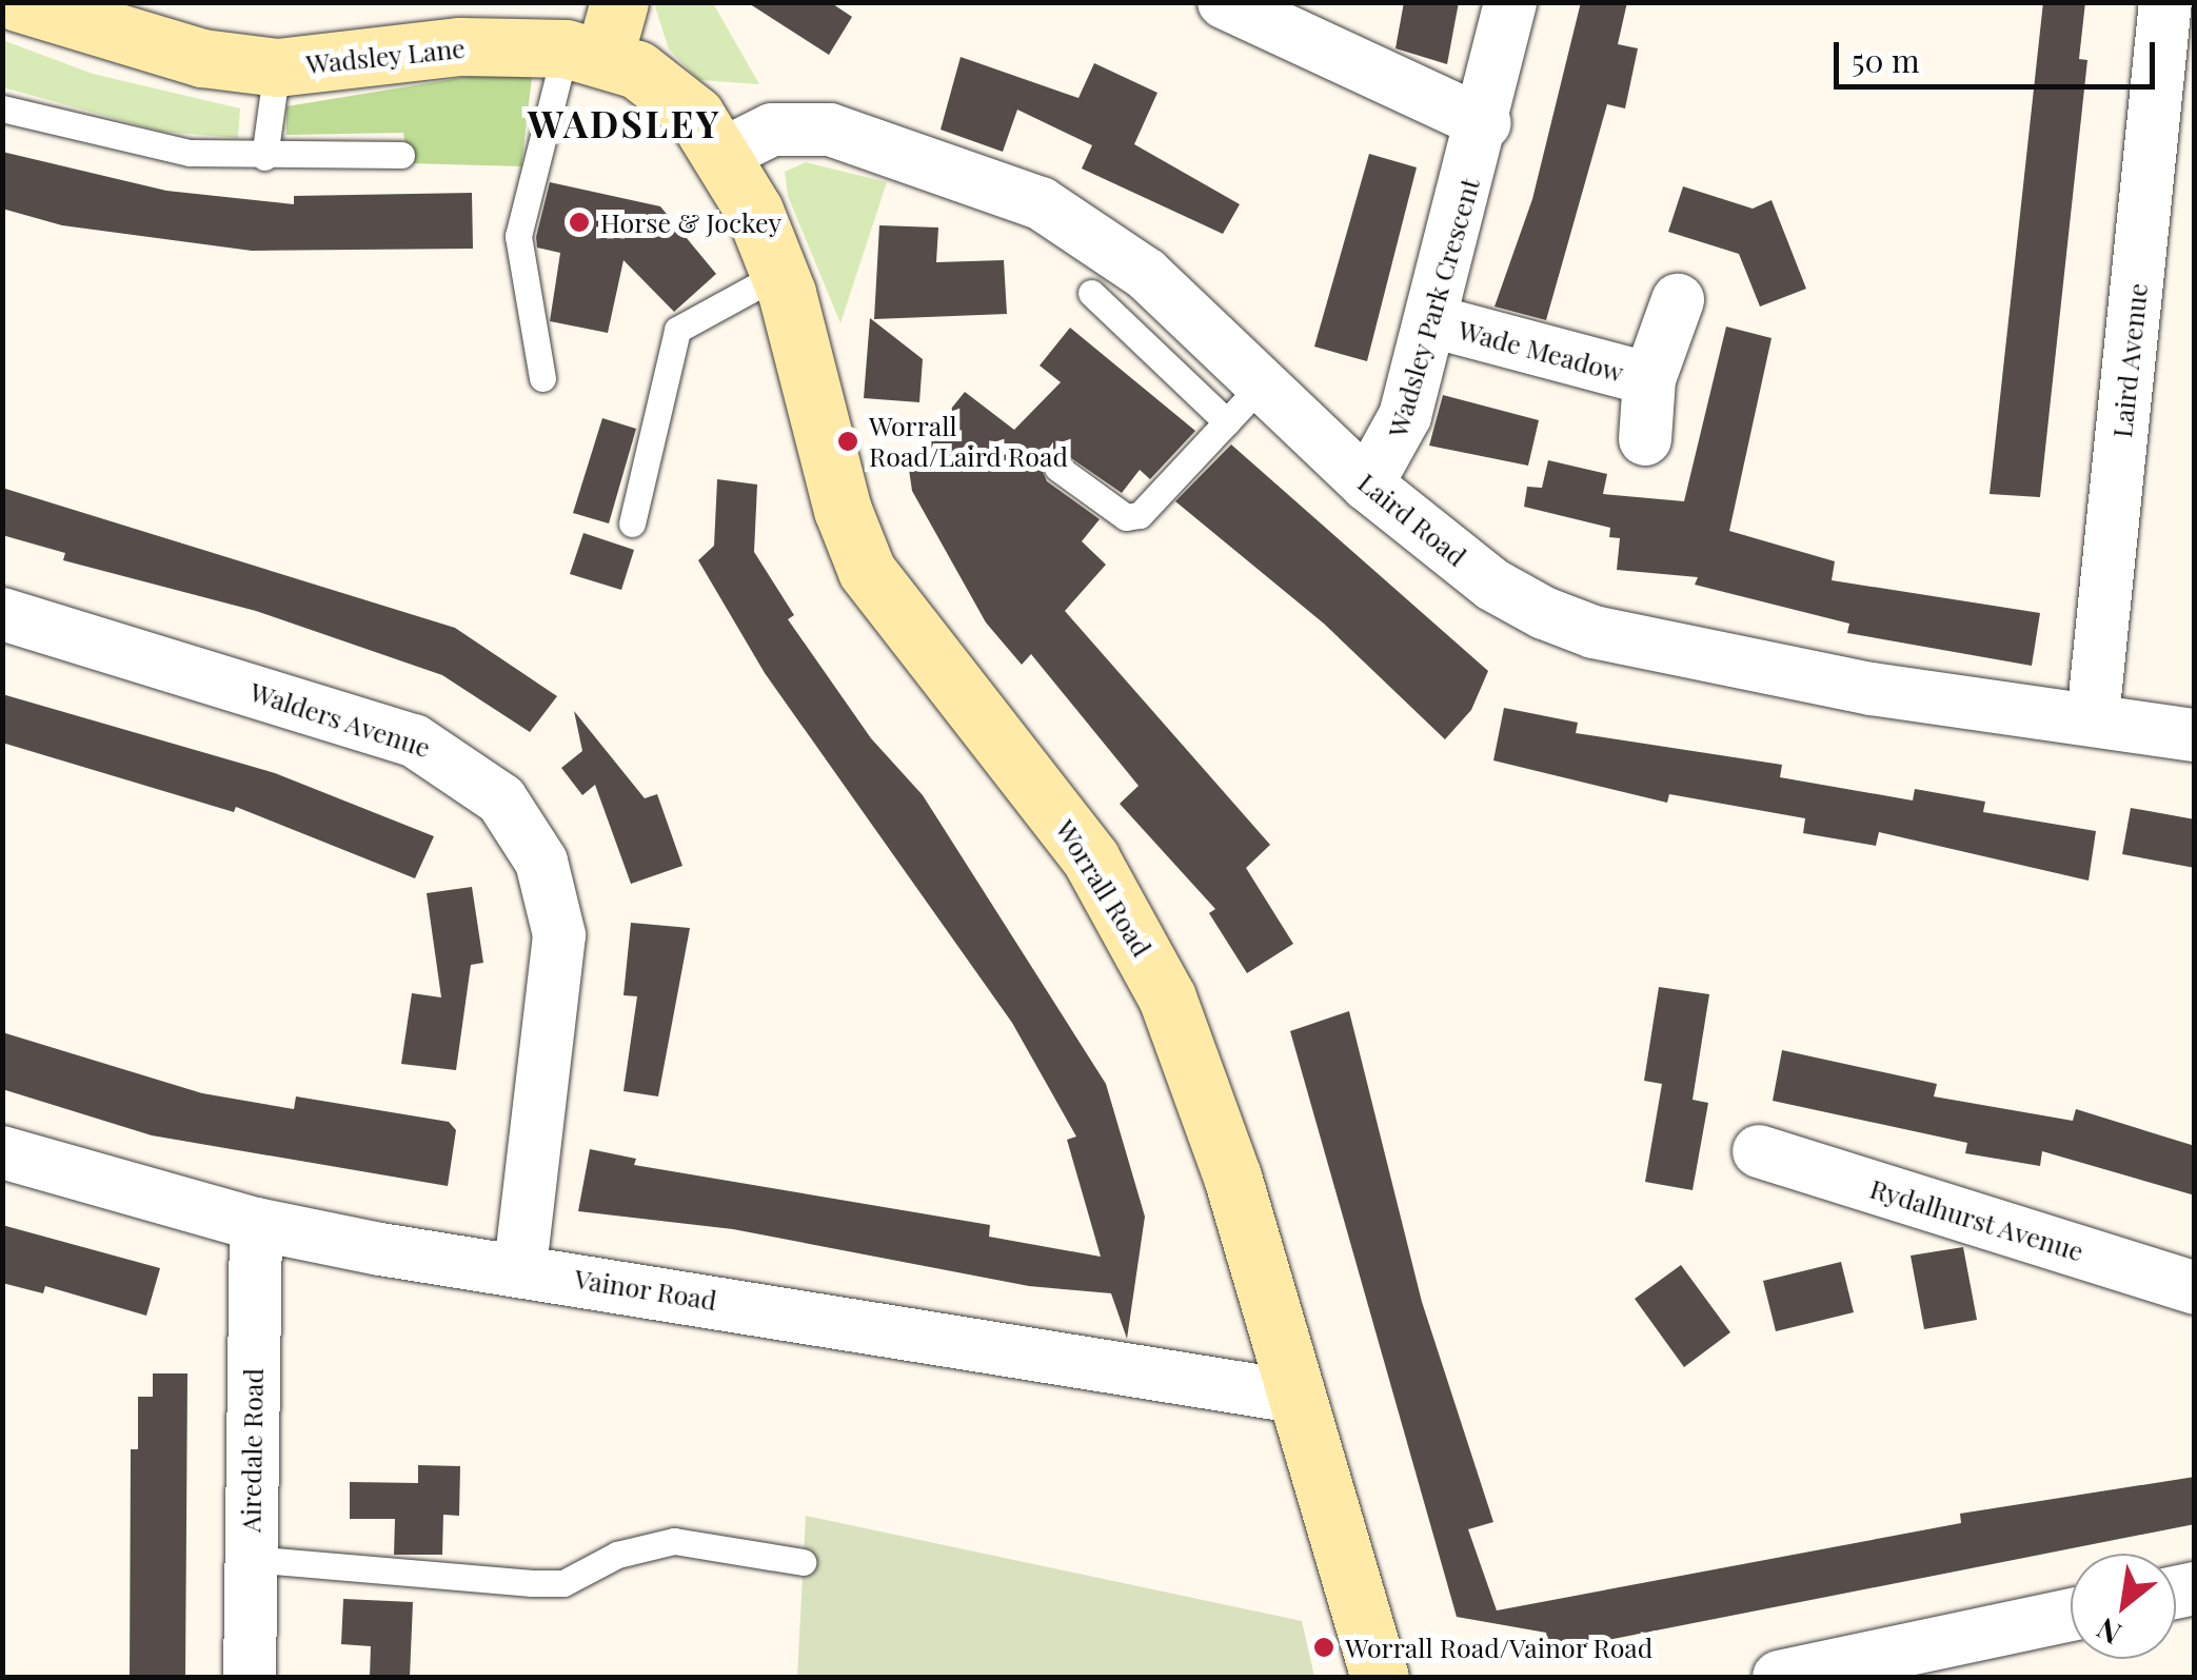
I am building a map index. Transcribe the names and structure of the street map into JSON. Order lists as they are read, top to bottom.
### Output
{
  "streets": {
    "street": [
      "Wadsley Lane",
      "Wadsley Park Crescent",
      "Wade Meadow",
      "Laird Avenue",
      "Laird Road",
      "Walders Avenue",
      "Worrall Road",
      "Rydalhurst Avenue",
      "Vainor Road",
      "Airedale Road"
    ]
  },
  "crossings": [
    ["Wadsley Lane", "Laird Road"],
    ["Wadsley Lane", "Worrall Road"],
    ["Wadsley Park Crescent", "Wade Meadow"],
    ["Wadsley Park Crescent", "Laird Road"],
    ["Laird Avenue", "Laird Road"],
    ["Laird Road", "Worrall Road"],
    ["Walders Avenue", "Vainor Road"],
    ["Worrall Road", "Vainor Road"],
    ["Vainor Road", "Airedale Road"]
  ],
  "districts": ["WADSLEY"],
  "places": ["Horse & Jockey", "Worrall Road/Laird Road", "Worrall Road/Vainor Road"],
  "scale_bar": "50 m",
  "north": "bottom left"
}
